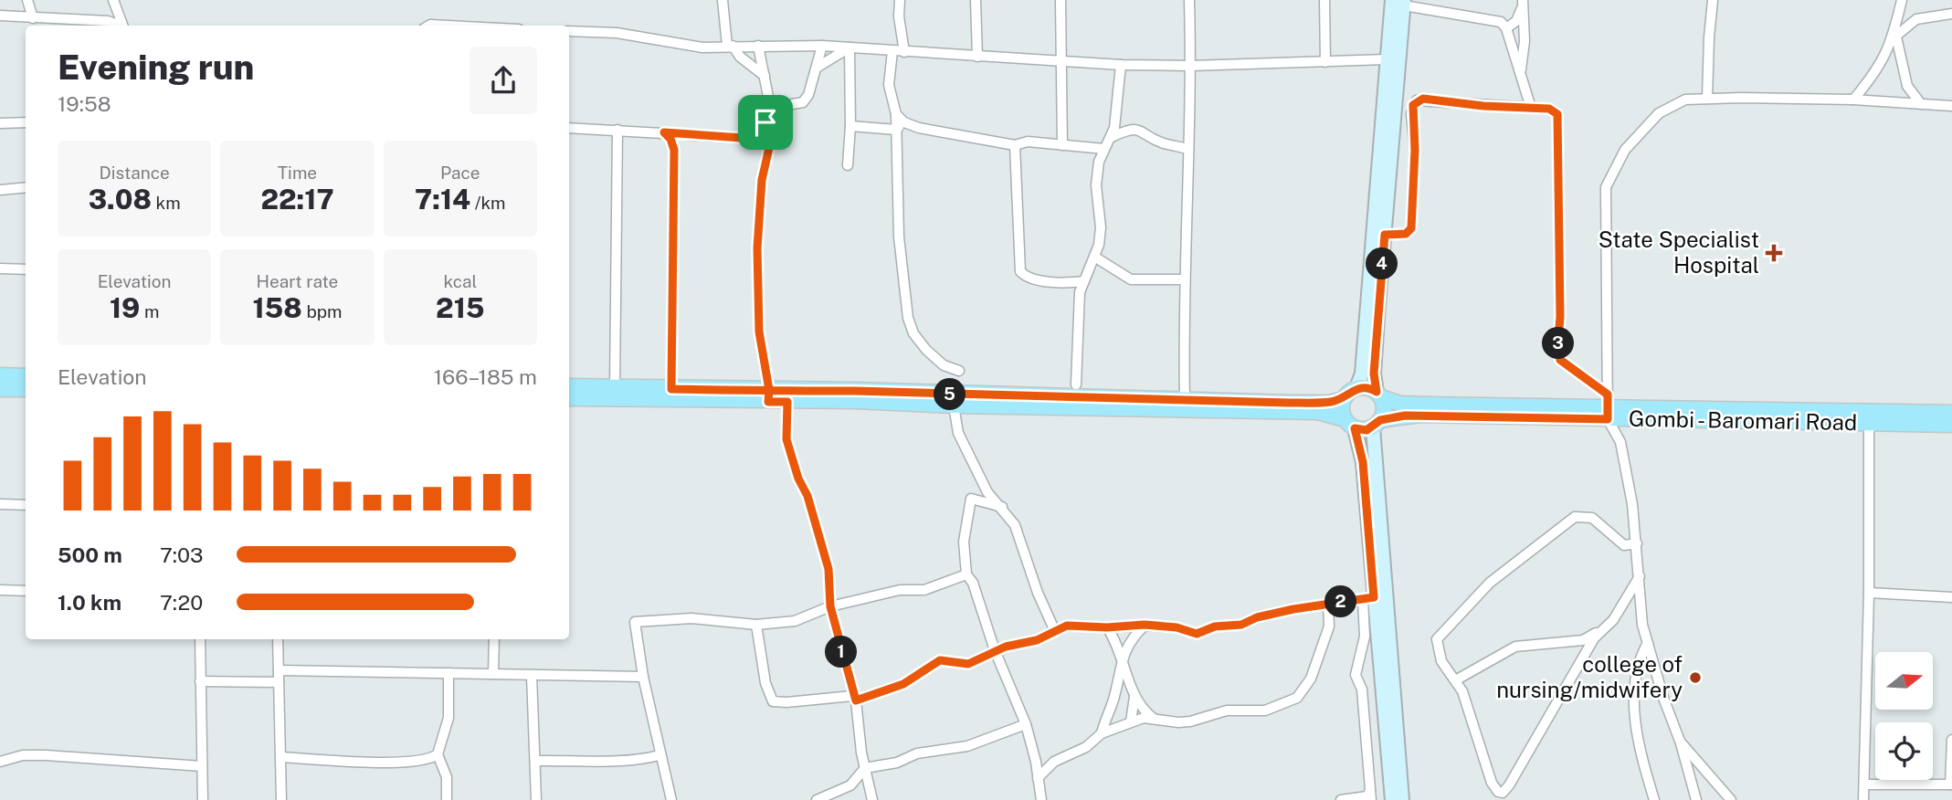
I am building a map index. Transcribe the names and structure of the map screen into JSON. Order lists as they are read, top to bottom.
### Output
{
  "streets": {
    "main road": ["Gombi - Baromari Road"]
  },
  "places": {
    "health": ["State Specialist Hospital"],
    "other": ["college of nursing/midwifery"]
  },
  "north": "right",
  "page": {
    "heading": ["Evening run", "19:58"],
    "stats": [
      ["Distance", "3.08 km"],
      ["Time", "22:17"],
      ["Pace", "7:14 /km"],
      ["Elevation", "19 m"],
      ["Heart rate", "158 bpm"],
      ["kcal", "215"]
    ],
    "pins": [
      "4",
      "3",
      "5",
      "2",
      "1"
    ],
    "chart": ["Elevation", "166–185 m"],
    "list": [
      {
        "name": "500 m",
        "note": "7:03"
      },
      {
        "name": "1.0 km",
        "note": "7:20"
      }
    ]
  }
}
